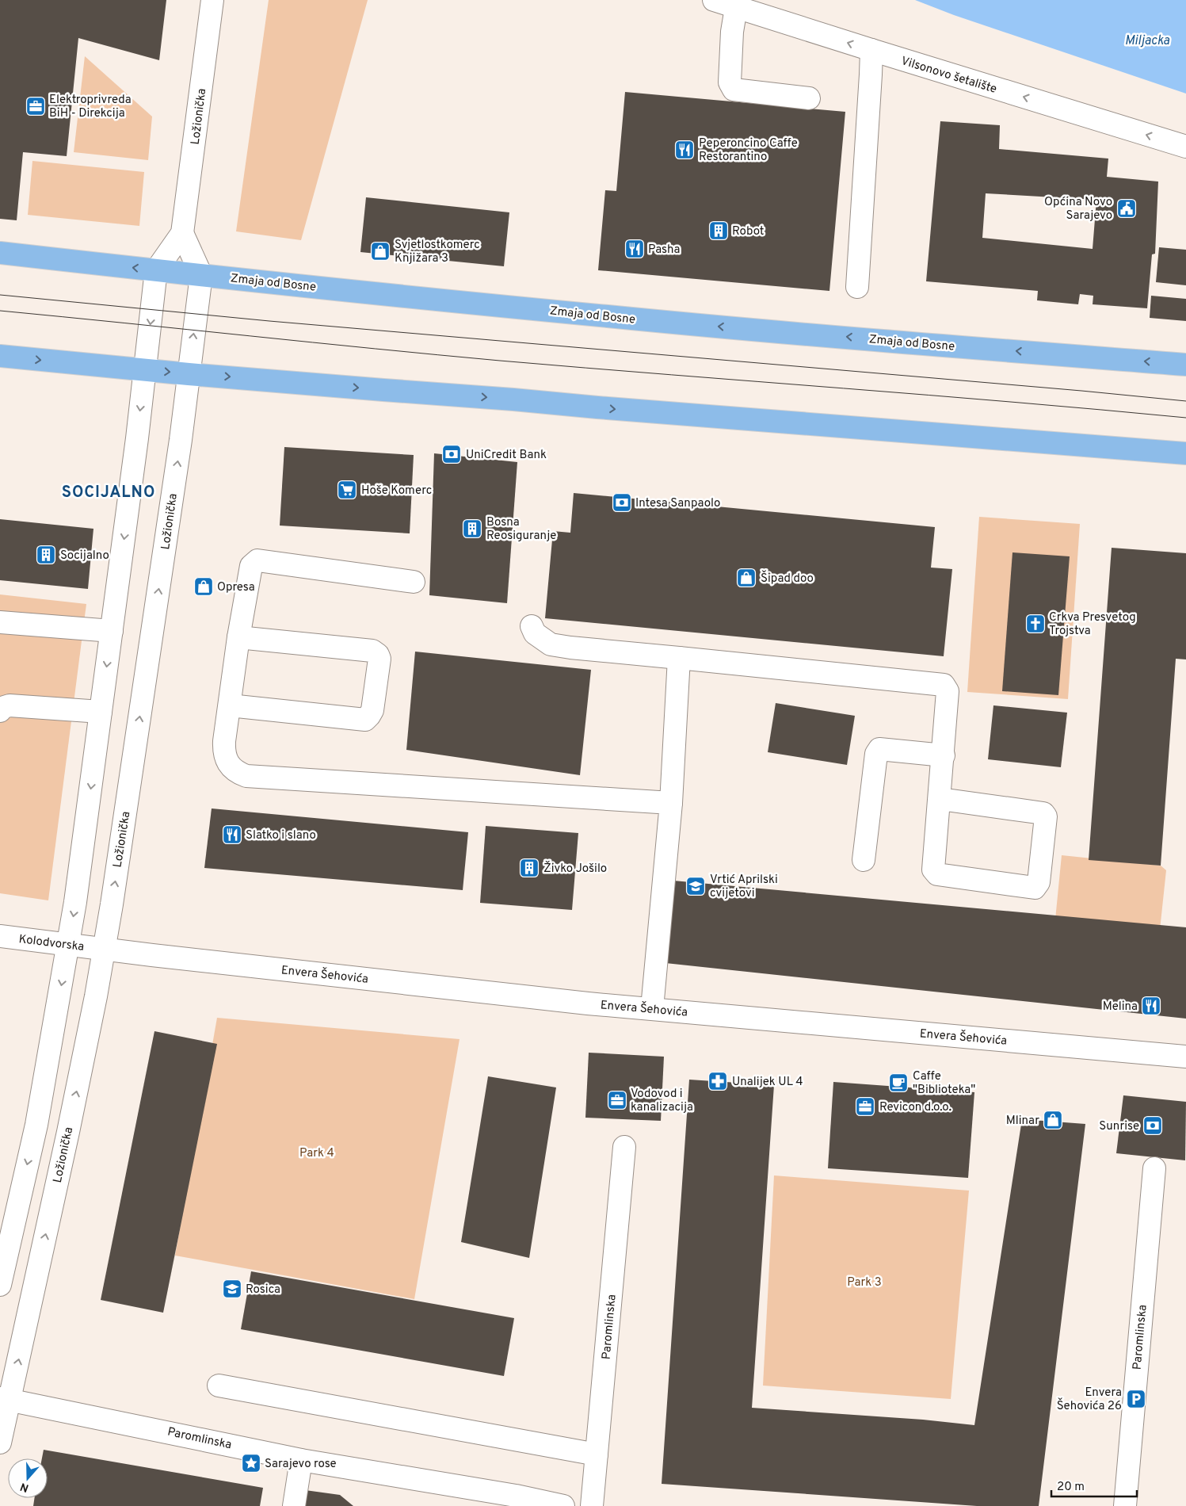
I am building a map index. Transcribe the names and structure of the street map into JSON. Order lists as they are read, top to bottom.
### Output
{
  "streets": {
    "main road": ["Zmaja od Bosne"],
    "street": [
      "Vilsonovo šetalište",
      "Ložionička",
      "Kolodvorska",
      "Envera Šehovića",
      "Paromlinska"
    ]
  },
  "crossings": [
    ["Ložionička", "Zmaja od Bosne"],
    ["Ložionička", "Kolodvorska"],
    ["Ložionička", "Envera Šehovića"],
    ["Ložionička", "Paromlinska"],
    ["Kolodvorska", "Envera Šehovića"]
  ],
  "one_way": ["Vilsonovo šetalište"],
  "districts": ["SOCIJALNO"],
  "water": ["Miljacka"],
  "parks": ["Park 4", "Park 3"],
  "places": {
    "office": ["Elektroprivreda BiH - Direkcija", "Vodovod i kanalizacija", "Revicon d.o.o."],
    "restaurant": [
      "Peperoncino Caffe Restorantino",
      "Pasha",
      "Slatko i slano",
      "Melina"
    ],
    "public building": ["Općina Novo Sarajevo"],
    "building": [
      "Robot",
      "Bosna Reosiguranje",
      "Socijalno",
      "Živko Jošilo"
    ],
    "shop": [
      "Svjetlostkomerc Knjižara 3",
      "Šipad doo",
      "Opresa",
      "Mlinar"
    ],
    "bank": ["UniCredit Bank", "Intesa Sanpaolo", "Sunrise"],
    "supermarket": ["Hoše Komerc"],
    "church": ["Crkva Presvetog Trojstva"],
    "school or university": ["Vrtić Aprilski cvijetovi", "Rosica"],
    "pharmacy": ["Unalijek UL 4"],
    "cafe": ["Caffe \"Biblioteka\""],
    "parking": ["Envera Šehovića 26"],
    "place": ["Sarajevo rose"]
  },
  "scale_bar": "20 m",
  "north": "bottom"
}
